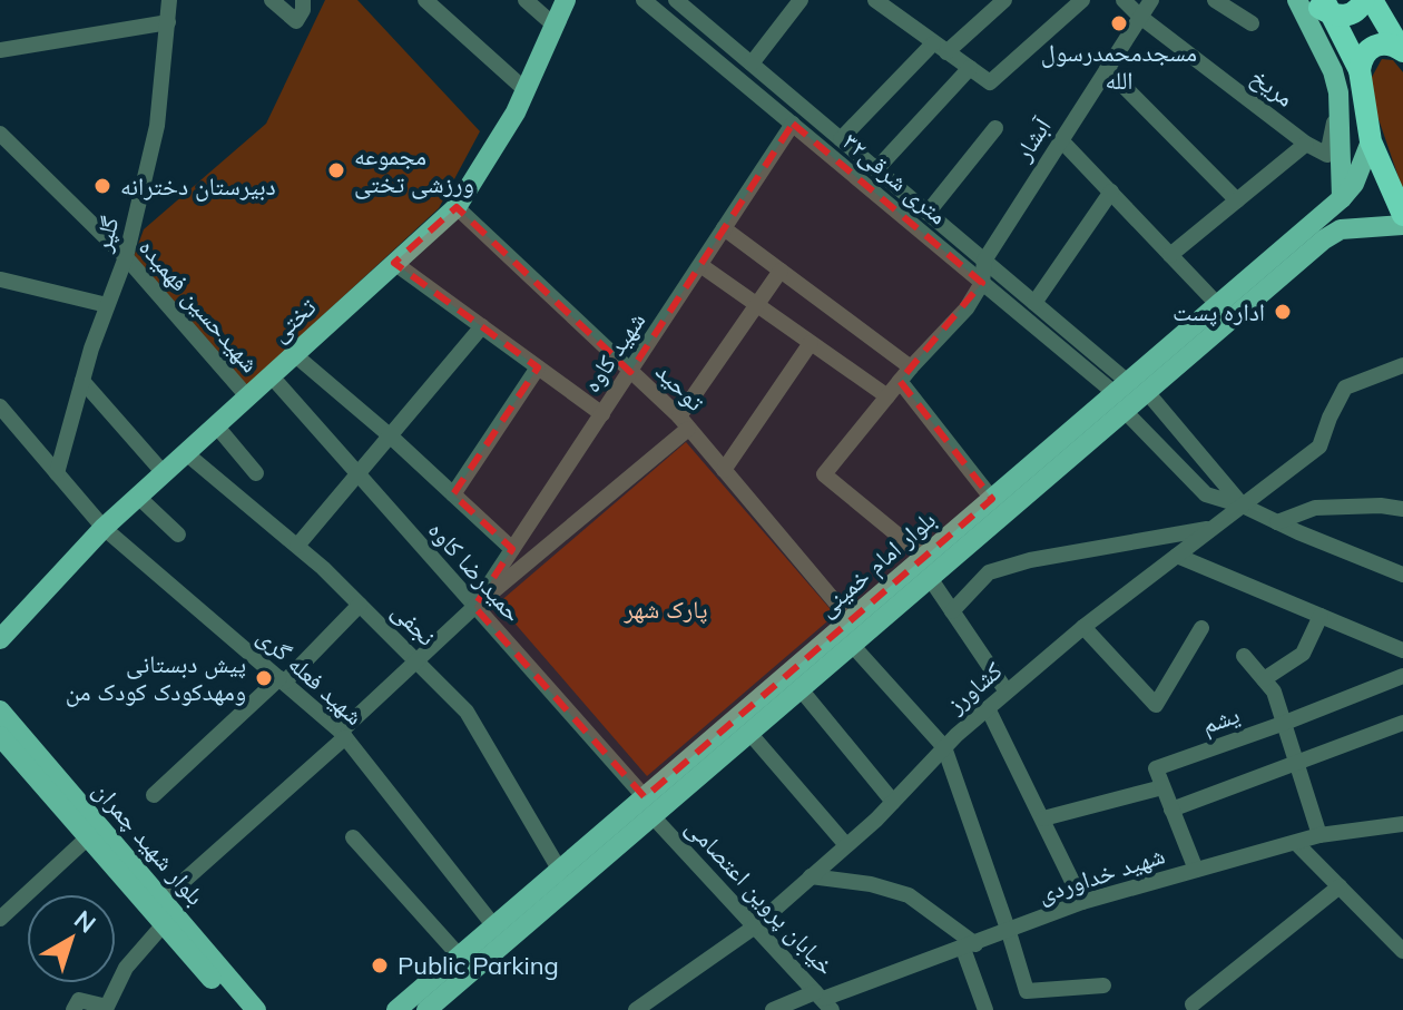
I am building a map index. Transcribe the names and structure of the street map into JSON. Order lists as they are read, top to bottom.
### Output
{
  "streets": {
    "main road": ["تختی", "بلوار امام خمینی", "بلوار شهید چمران"],
    "street": [
      "مریخ",
      "آبشار",
      "متری شرقی۳۲",
      "گلپر",
      "شهیدحسین فهمیده",
      "شهید کاوه",
      "توحید",
      "حمیدرضا کاوه",
      "نجفی",
      "شهید فعله گری",
      "کشاورز",
      "یشم",
      "شهید خداوردی",
      "خیابان پروین اعتصامی"
    ]
  },
  "crossings": [
    ["مریخ", "آبشار"],
    ["آبشار", "متری شرقی۳۲"],
    ["متری شرقی۳۲", "شهید کاوه"],
    ["متری شرقی۳۲", "بلوار امام خمینی"],
    ["گلپر", "شهیدحسین فهمیده"],
    ["گلپر", "شهید فعله گری"],
    ["شهیدحسین فهمیده", "تختی"],
    ["تختی", "توحید"],
    ["تختی", "حمیدرضا کاوه"],
    ["تختی", "نجفی"],
    ["تختی", "شهید فعله گری"],
    ["شهید کاوه", "توحید"],
    ["شهید کاوه", "حمیدرضا کاوه"],
    ["توحید", "بلوار امام خمینی"],
    ["بلوار امام خمینی", "حمیدرضا کاوه"],
    ["بلوار امام خمینی", "نجفی"],
    ["بلوار امام خمینی", "شهید فعله گری"],
    ["بلوار امام خمینی", "خیابان پروین اعتصامی"],
    ["حمیدرضا کاوه", "خیابان پروین اعتصامی"],
    ["کشاورز", "خیابان پروین اعتصامی"],
    ["شهید خداوردی", "خیابان پروین اعتصامی"]
  ],
  "parks": ["پارک شهر"],
  "places": [
    "مسجدمحمدرسول الله",
    "مجموعه ورزشی تختی",
    "دبیرستان دخترانه",
    "اداره پست",
    "پیش دبستانی ومهدکودک کودک من",
    "Public Parking"
  ],
  "north": "top right"
}
